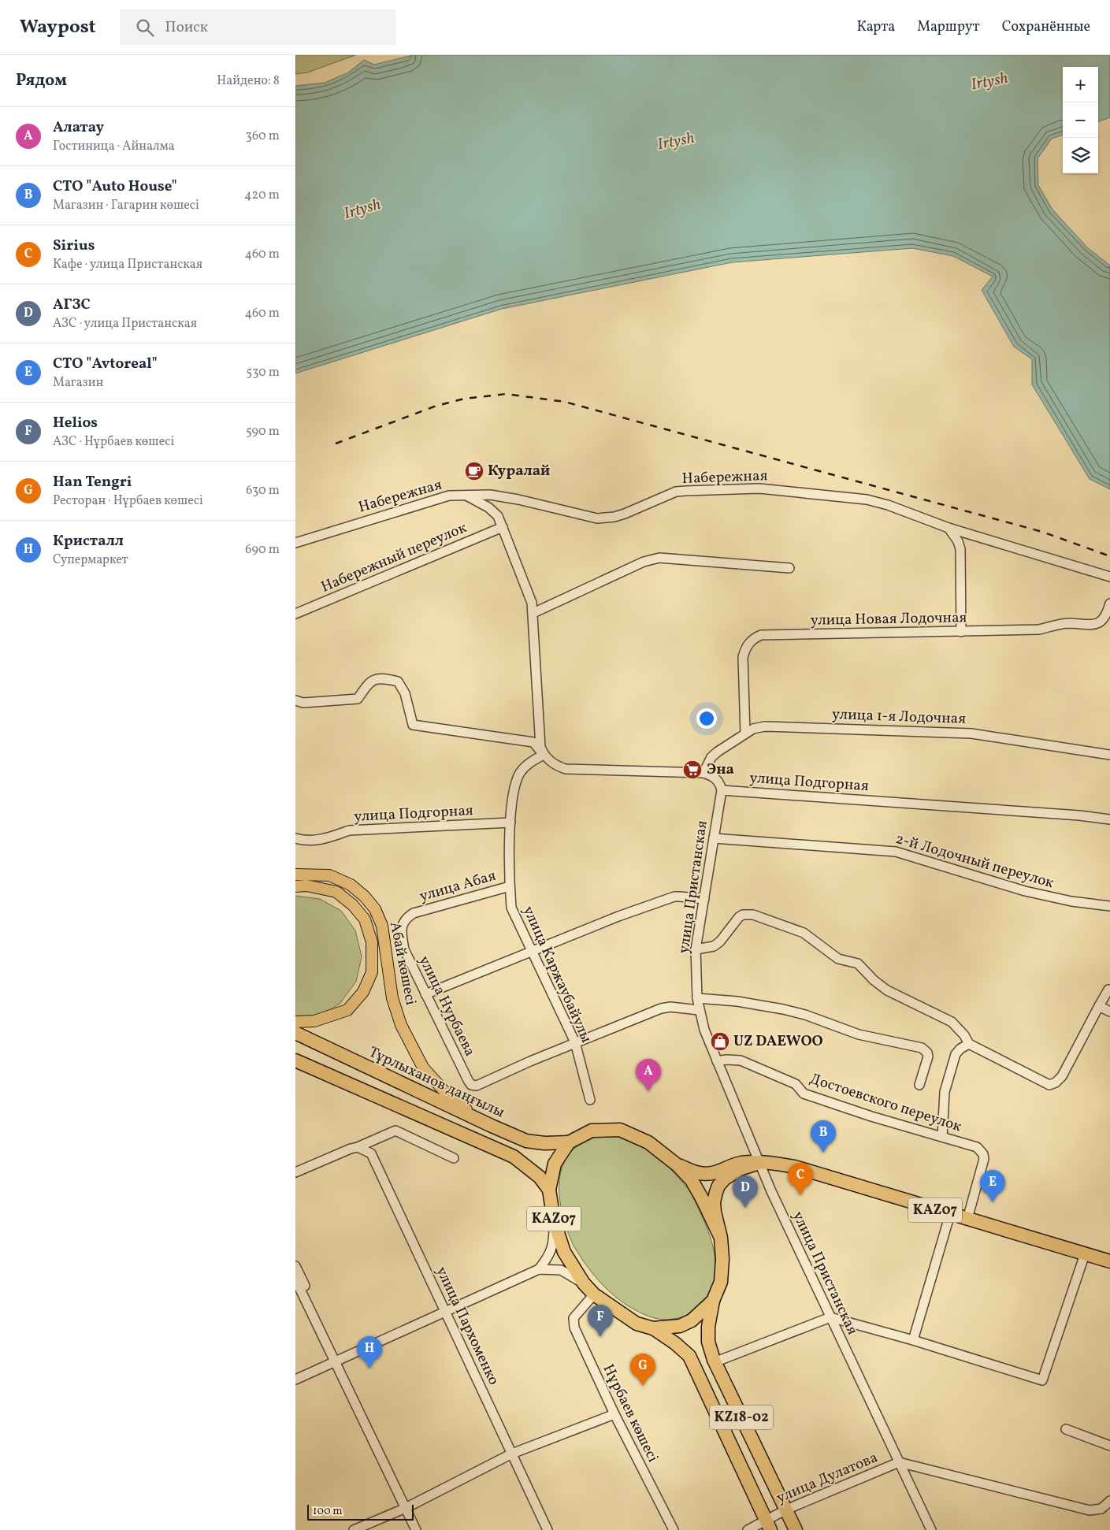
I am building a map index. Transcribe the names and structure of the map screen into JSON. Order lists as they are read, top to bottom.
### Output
{
  "streets": {
    "highway": ["Тұрлыханов даңғылы", "KAZ07", "KZ18-02"],
    "main road": ["Абай көшесі"],
    "street": [
      "Набережная",
      "Набережный переулок",
      "улица Новая Лодочная",
      "улица 1-я Лодочная",
      "улица Подгорная",
      "2-й Лодочный переулок",
      "улица Абая",
      "улица Пристанская",
      "улица Каржаубайулы",
      "улица Нурбаева",
      "Достоевского переулок",
      "улица Пархоменко",
      "Нұрбаев көшесі",
      "улица Дулатова"
    ]
  },
  "crossings": [
    ["улица Новая Лодочная", "улица 1-я Лодочная"],
    ["улица Подгорная", "улица Пристанская"],
    ["улица Подгорная", "улица Каржаубайулы"],
    ["2-й Лодочный переулок", "улица Пристанская"],
    ["улица Абая", "улица Каржаубайулы"],
    ["улица Абая", "улица Нурбаева"],
    ["улица Пристанская", "Достоевского переулок"],
    ["улица Пристанская", "KAZ07"],
    ["улица Пристанская", "улица Дулатова"],
    ["Абай көшесі", "Тұрлыханов даңғылы"],
    ["улица Каржаубайулы", "улица Нурбаева"],
    ["Тұрлыханов даңғылы", "KAZ07"],
    ["Достоевского переулок", "KAZ07"],
    ["KAZ07", "Нұрбаев көшесі"],
    ["KAZ07", "KZ18-02"],
    ["KZ18-02", "улица Дулатова"]
  ],
  "water": ["Irtysh"],
  "places": {
    "cafe": ["Куралай"],
    "supermarket": ["Эна"],
    "shop": ["UZ DAEWOO"]
  },
  "scale_bar": "100 m",
  "page": {
    "header": "Waypost",
    "search": "Поиск",
    "nav": ["Карта", "Маршрут", "Сохранённые"],
    "heading": ["Рядом", "Найдено: 8"],
    "map_buttons": ["+", "−"],
    "list": [
      {
        "mark": "A",
        "name": "Алатау",
        "note": "Гостиница · Айналма",
        "value": "360 m"
      },
      {
        "mark": "B",
        "name": "СТО \"Auto House\"",
        "note": "Магазин · Гагарин көшесі",
        "value": "420 m"
      },
      {
        "mark": "C",
        "name": "Sirius",
        "note": "Кафе · улица Пристанская",
        "value": "460 m"
      },
      {
        "mark": "D",
        "name": "АГЗС",
        "note": "АЗС · улица Пристанская",
        "value": "460 m"
      },
      {
        "mark": "E",
        "name": "СТО \"Avtoreal\"",
        "note": "Магазин",
        "value": "530 m"
      },
      {
        "mark": "F",
        "name": "Helios",
        "note": "АЗС · Нұрбаев көшесі",
        "value": "590 m"
      },
      {
        "mark": "G",
        "name": "Han Tengri",
        "note": "Ресторан · Нұрбаев көшесі",
        "value": "630 m"
      },
      {
        "mark": "H",
        "name": "Кристалл",
        "note": "Супермаркет",
        "value": "690 m"
      }
    ],
    "pins": [
      "A",
      "B",
      "C",
      "E",
      "D",
      "F",
      "H",
      "G"
    ],
    "scale": "100 m"
  }
}
